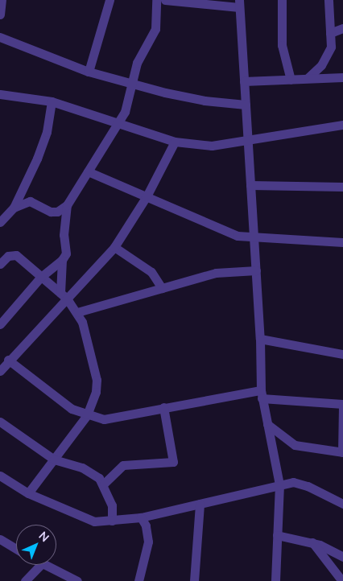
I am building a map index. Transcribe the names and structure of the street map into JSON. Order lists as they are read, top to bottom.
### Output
{
  "north": "top right"
}
